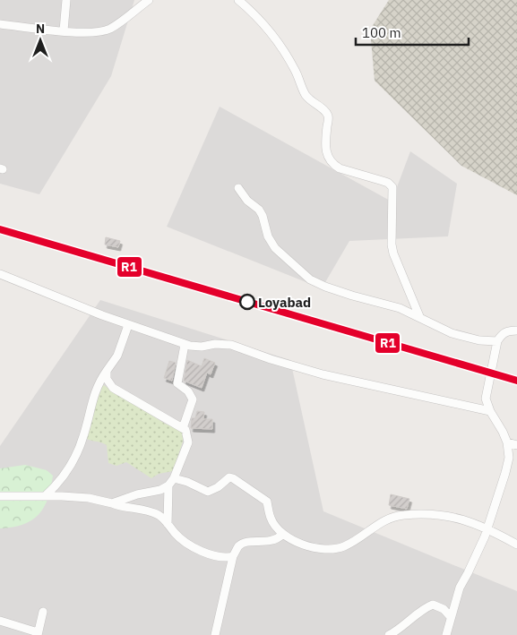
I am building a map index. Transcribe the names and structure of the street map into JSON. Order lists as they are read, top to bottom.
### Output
{
  "places": ["Loyabad"],
  "lines": ["transit line R1"],
  "scale_bar": "100 m",
  "north": "top"
}
